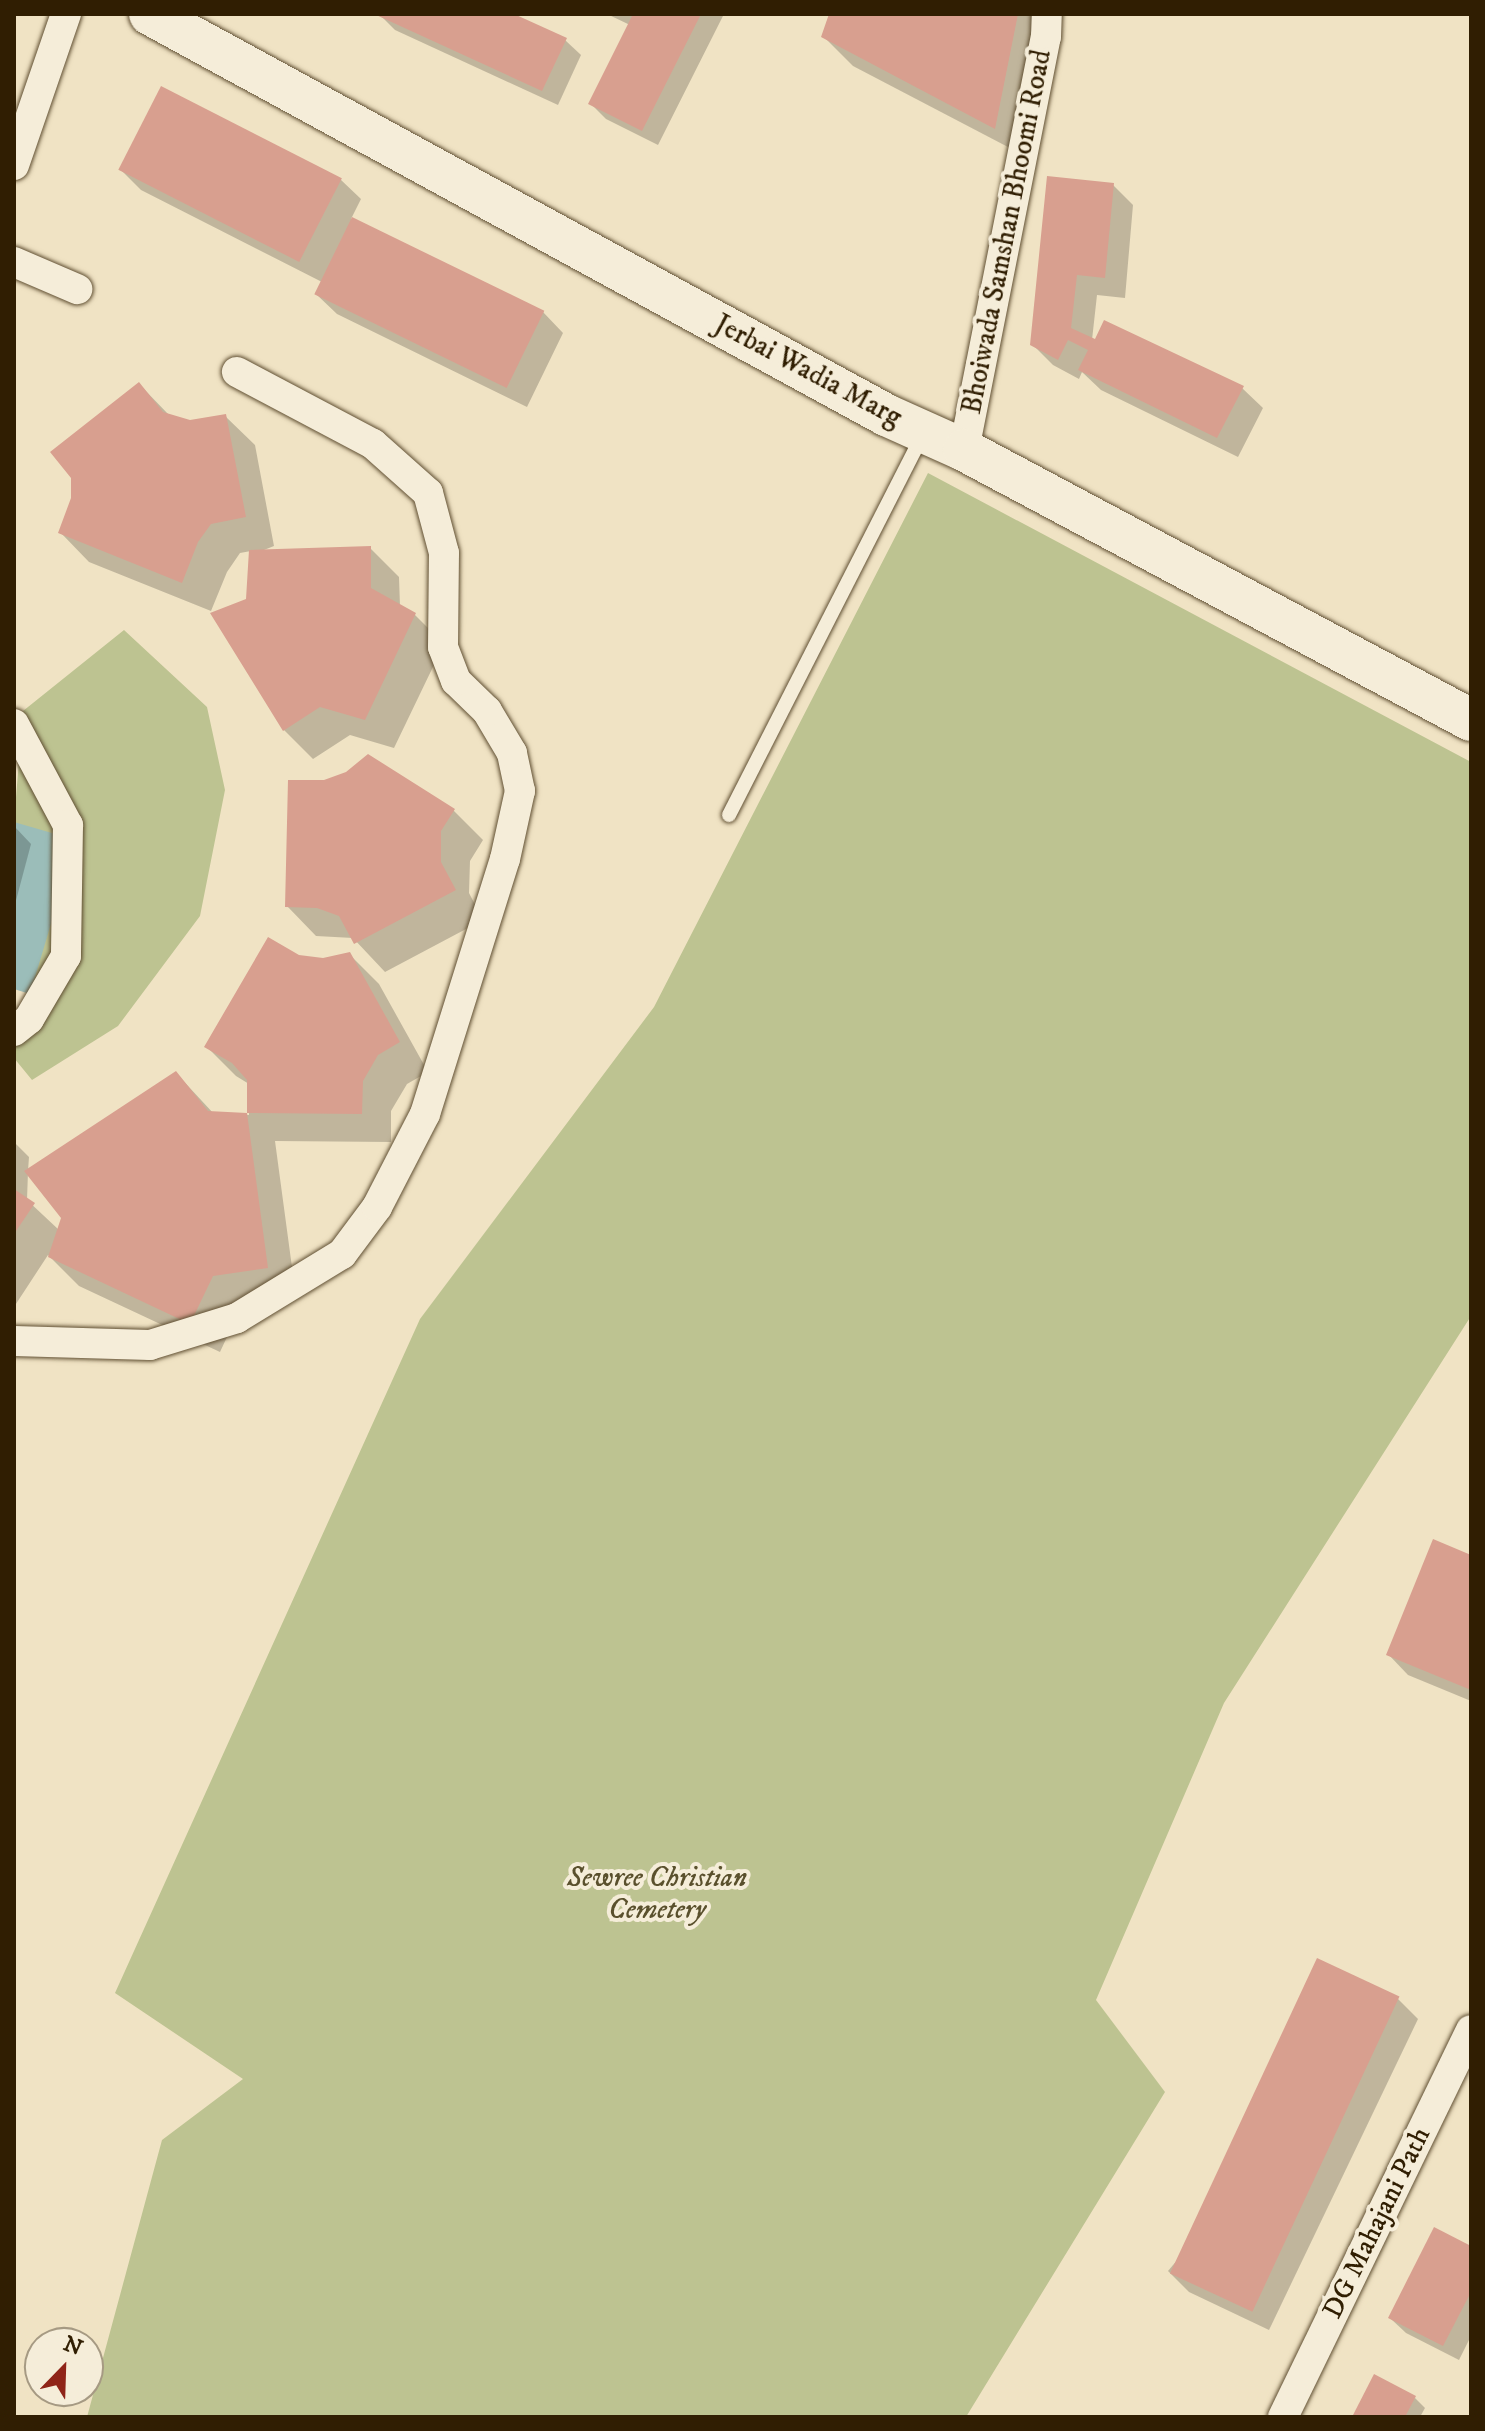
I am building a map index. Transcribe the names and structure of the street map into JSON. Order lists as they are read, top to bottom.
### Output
{
  "streets": {
    "main road": ["Jerbai Wadia Marg"],
    "street": ["Bhoiwada Samshan Bhoomi Road", "DG Mahajani Path"]
  },
  "crossings": [
    ["Bhoiwada Samshan Bhoomi Road", "Jerbai Wadia Marg"]
  ],
  "parks": ["Sewree Christian Cemetery"],
  "north": "top right"
}
